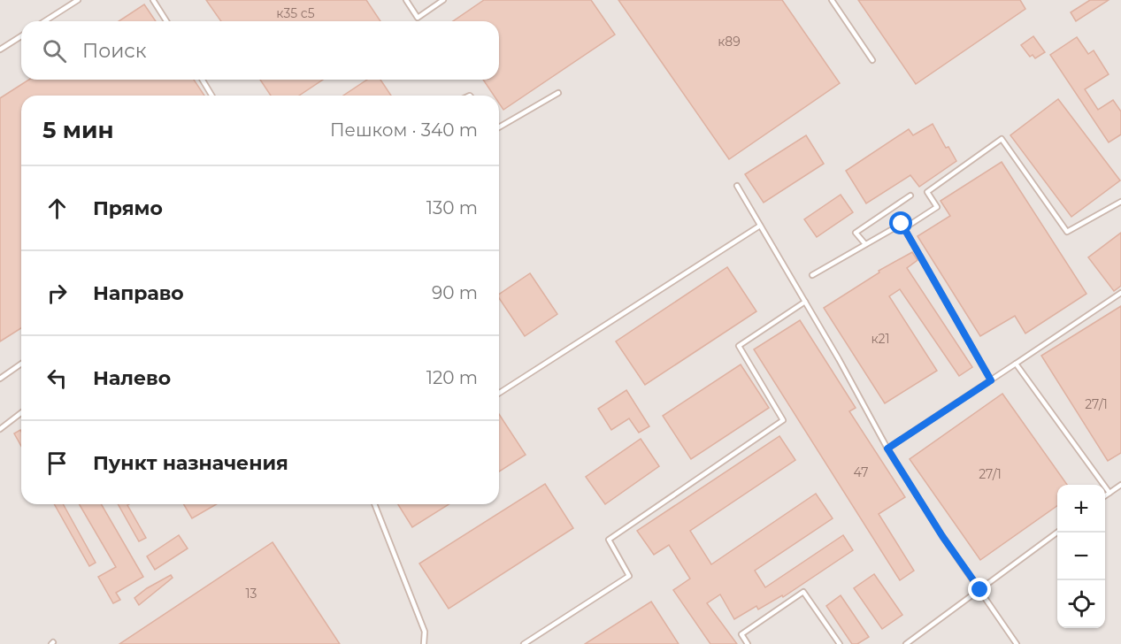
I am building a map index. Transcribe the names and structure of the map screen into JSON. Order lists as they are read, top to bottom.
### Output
{
  "house_numbers": [
    "к35 с5",
    "к89",
    "к21",
    "27/1",
    "47",
    "27/1",
    "13"
  ],
  "page": {
    "search": "Поиск",
    "heading": ["5 мин", "Пешком · 340 m"],
    "list": [
      ["Прямо", "130 m"],
      ["Направо", "90 m"],
      ["Налево", "120 m"],
      "Пункт назначения"
    ],
    "map_buttons": ["+", "−"]
  }
}
